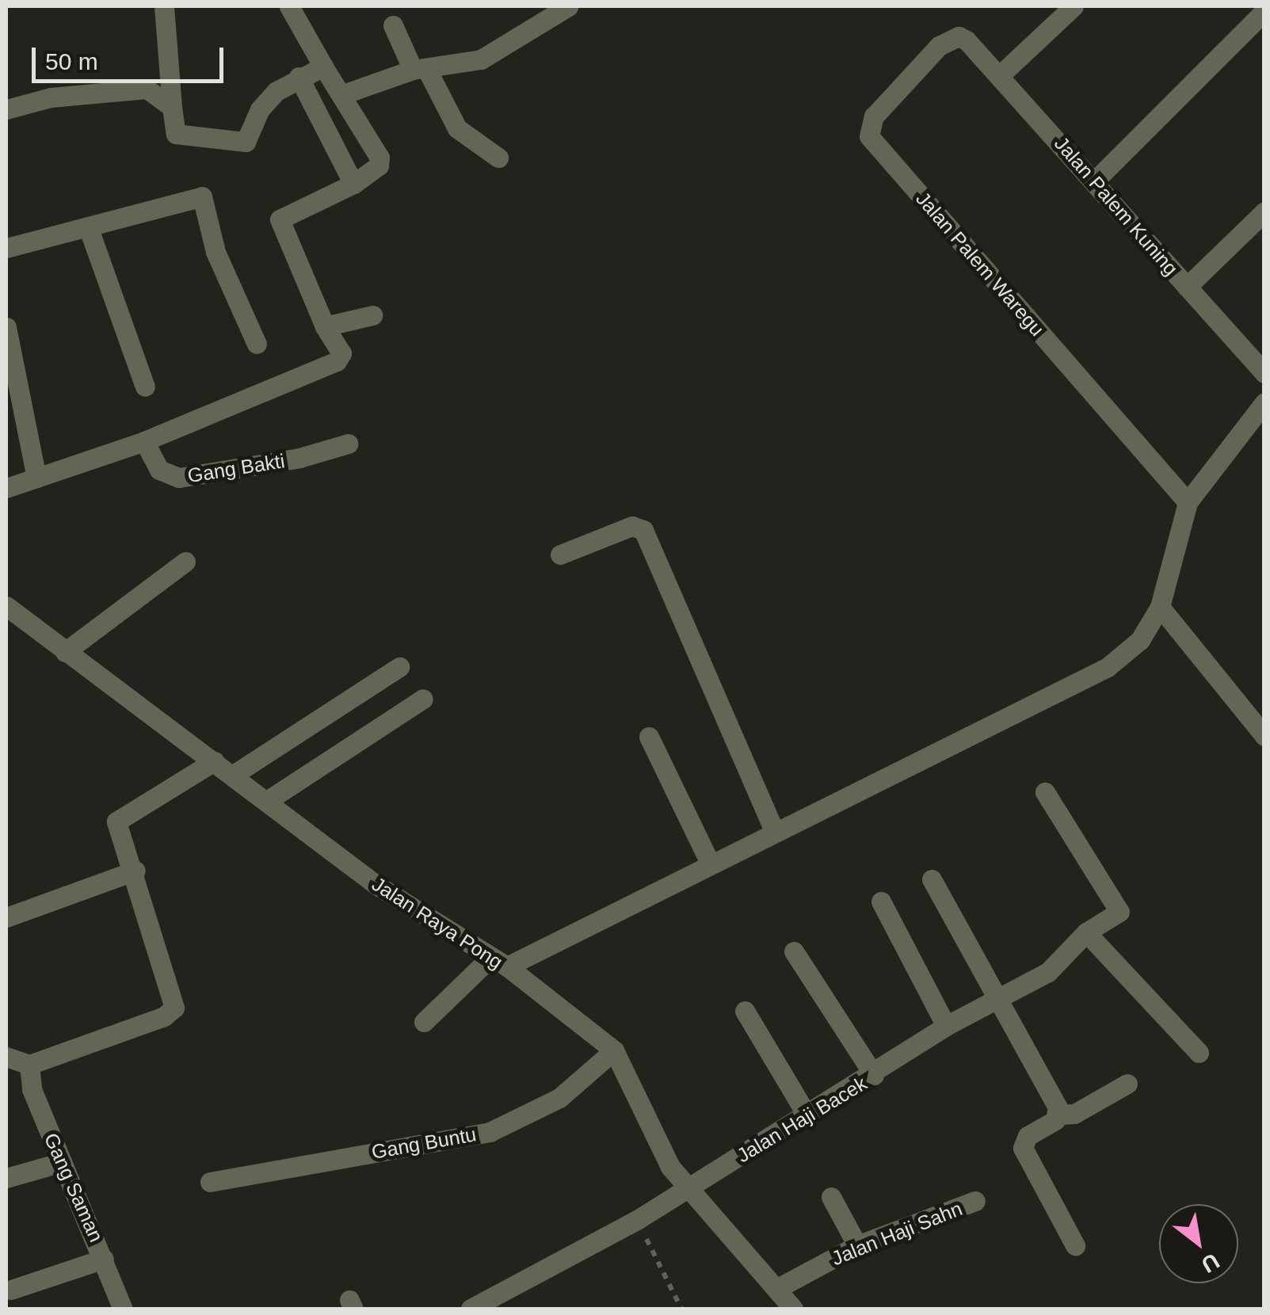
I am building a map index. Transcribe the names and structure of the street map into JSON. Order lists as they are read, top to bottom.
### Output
{
  "streets": {
    "street": [
      "Jalan Palem Kuning",
      "Jalan Palem Waregu",
      "Gang Bakti",
      "Jalan Raya Pong",
      "Jalan Haji Bacek",
      "Gang Buntu",
      "Gang Saman",
      "Jalan Haji Sahn"
    ]
  },
  "crossings": [
    ["Jalan Palem Kuning", "Jalan Palem Waregu"],
    ["Jalan Raya Pong", "Jalan Haji Bacek"],
    ["Jalan Raya Pong", "Gang Buntu"],
    ["Jalan Raya Pong", "Jalan Haji Sahn"]
  ],
  "scale_bar": "50 m",
  "north": "bottom right"
}
